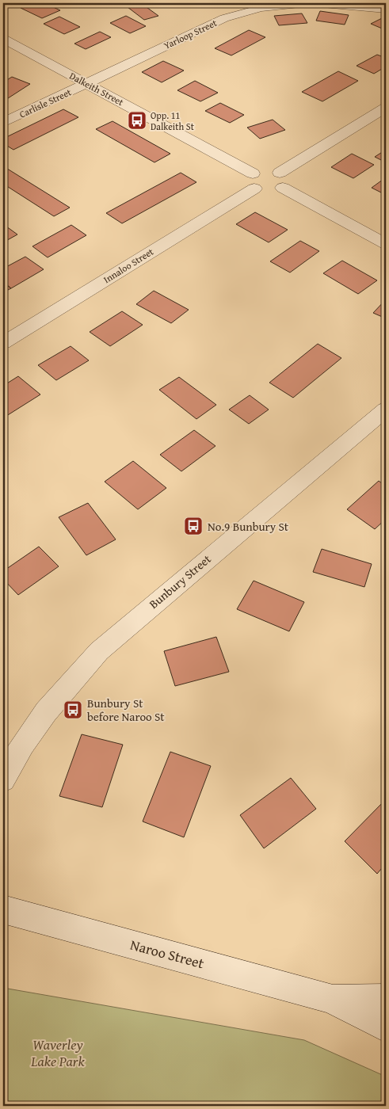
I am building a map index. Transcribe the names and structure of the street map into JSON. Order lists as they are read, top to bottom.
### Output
{
  "streets": {
    "street": [
      "Yarloop Street",
      "Dalkeith Street",
      "Carlisle Street",
      "Innaloo Street",
      "Bunbury Street",
      "Naroo Street"
    ]
  },
  "crossings": [
    ["Yarloop Street", "Dalkeith Street"],
    ["Yarloop Street", "Carlisle Street"],
    ["Dalkeith Street", "Carlisle Street"],
    ["Dalkeith Street", "Innaloo Street"]
  ],
  "parks": ["Waverley Lake Park"],
  "places": {
    "bus stop": ["Opp. 11 Dalkeith St", "No.9 Bunbury St", "Bunbury St before Naroo St"]
  }
}
